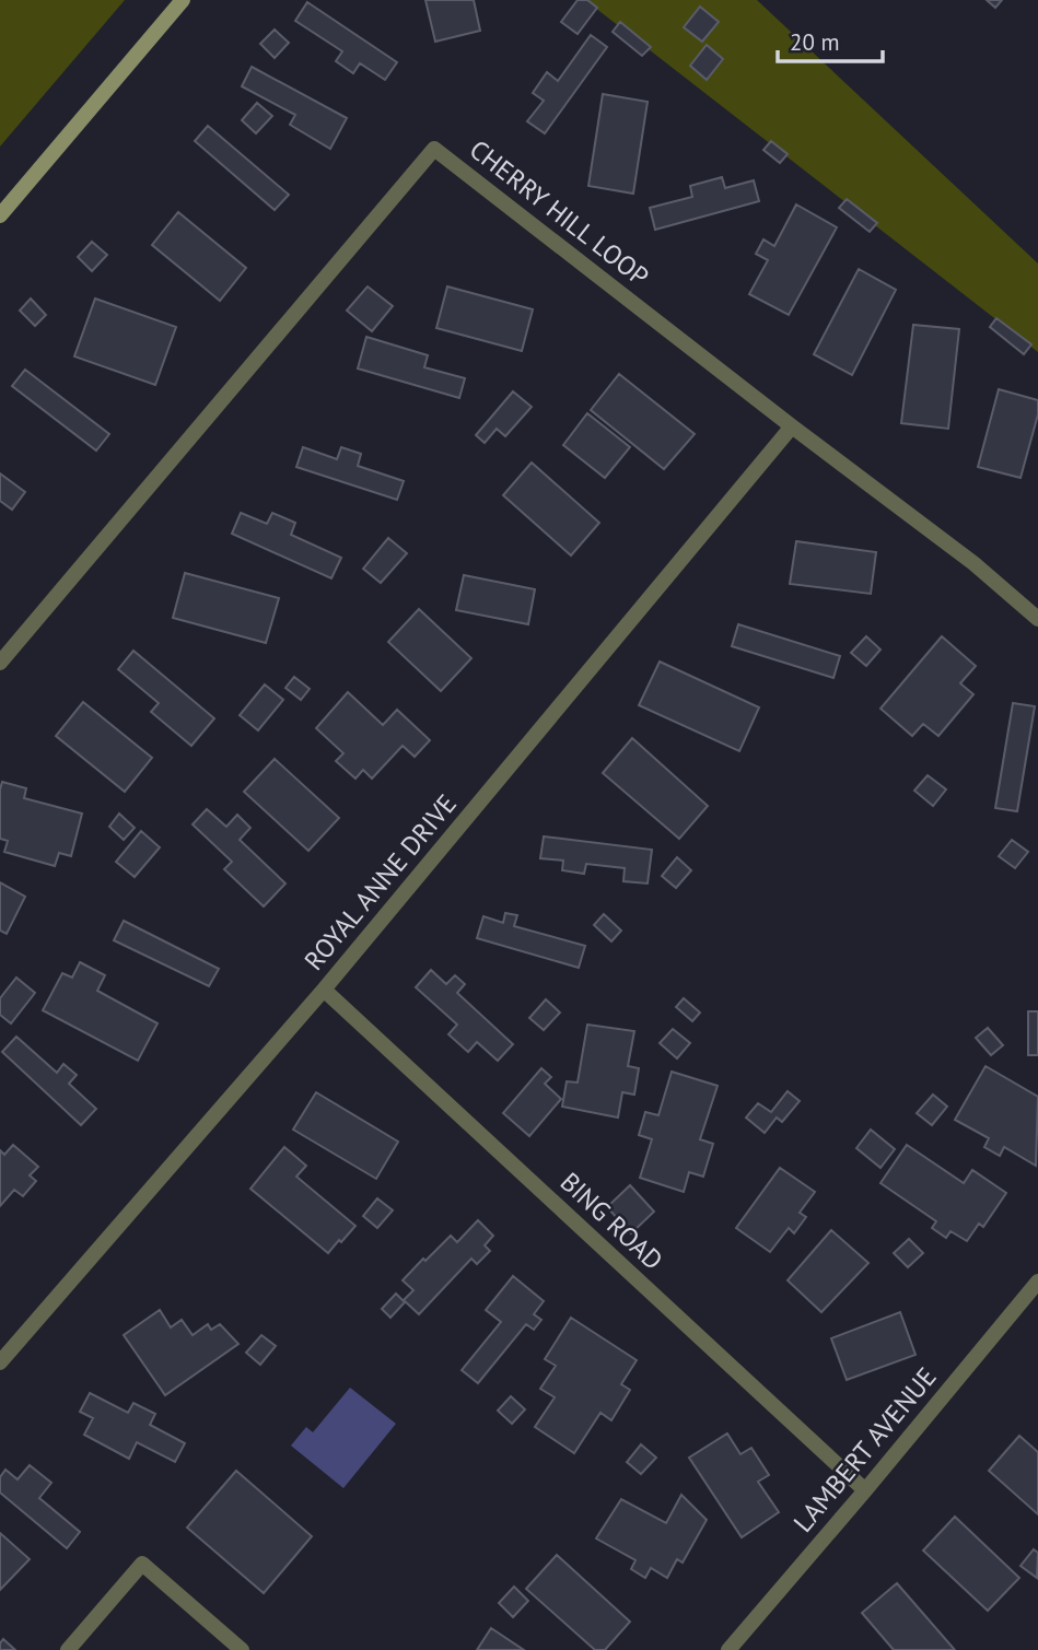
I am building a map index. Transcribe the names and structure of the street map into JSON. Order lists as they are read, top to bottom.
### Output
{
  "streets": {
    "street": [
      "CHERRY HILL LOOP",
      "ROYAL ANNE DRIVE",
      "BING ROAD",
      "LAMBERT AVENUE"
    ]
  },
  "crossings": [
    ["CHERRY HILL LOOP", "ROYAL ANNE DRIVE"],
    ["ROYAL ANNE DRIVE", "BING ROAD"],
    ["BING ROAD", "LAMBERT AVENUE"]
  ],
  "scale_bar": "20 m"
}
